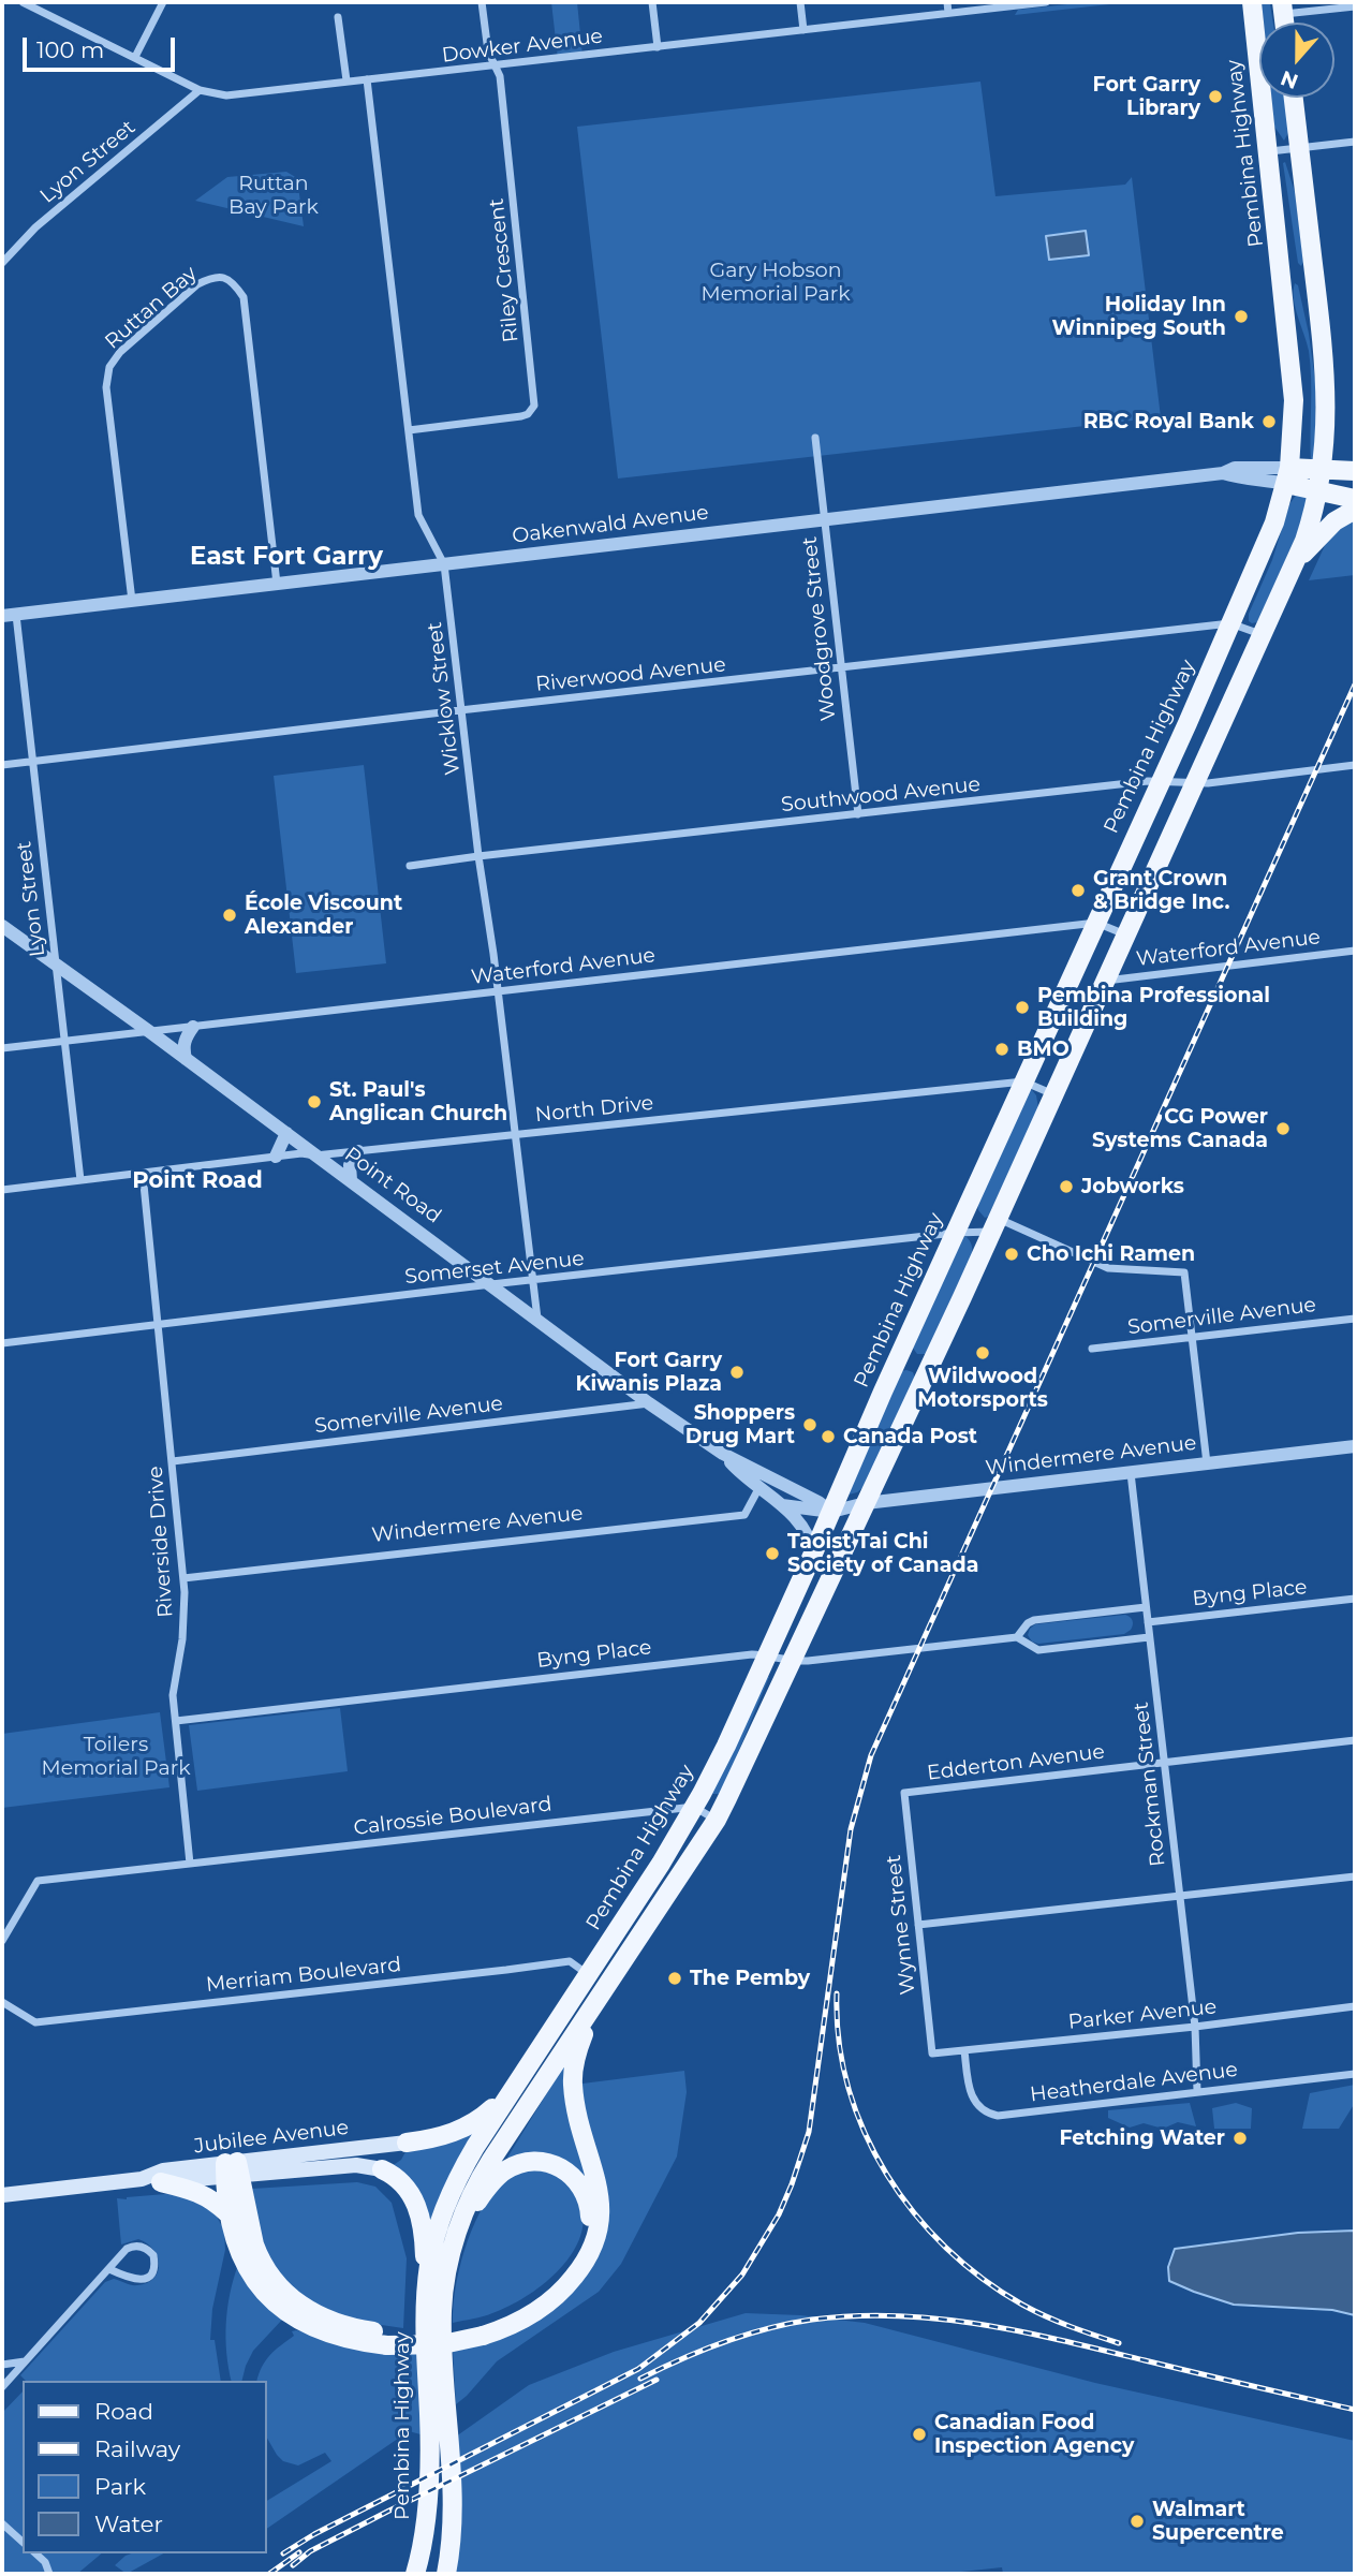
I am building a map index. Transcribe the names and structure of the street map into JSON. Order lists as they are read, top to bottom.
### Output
{
  "streets": {
    "main road": ["Pembina Highway", "Jubilee Avenue"],
    "street": [
      "Dowker Avenue",
      "Lyon Street",
      "Riley Crescent",
      "Ruttan Bay",
      "Oakenwald Avenue",
      "Woodgrove Street",
      "Riverwood Avenue",
      "Wicklow Street",
      "Southwood Avenue",
      "Waterford Avenue",
      "North Drive",
      "Point Road",
      "Somerset Avenue",
      "Somerville Avenue",
      "Windermere Avenue",
      "Riverside Drive",
      "Byng Place",
      "Edderton Avenue",
      "Rockman Street",
      "Calrossie Boulevard",
      "Wynne Street",
      "Merriam Boulevard",
      "Parker Avenue",
      "Heatherdale Avenue"
    ]
  },
  "crossings": [
    ["Dowker Avenue", "Lyon Street"],
    ["Dowker Avenue", "Riley Crescent"],
    ["Dowker Avenue", "Wicklow Street"],
    ["Pembina Highway", "Oakenwald Avenue"],
    ["Pembina Highway", "Riverwood Avenue"],
    ["Pembina Highway", "Southwood Avenue"],
    ["Pembina Highway", "Waterford Avenue"],
    ["Pembina Highway", "North Drive"],
    ["Pembina Highway", "Point Road"],
    ["Pembina Highway", "Somerset Avenue"],
    ["Pembina Highway", "Windermere Avenue"],
    ["Pembina Highway", "Byng Place"],
    ["Pembina Highway", "Calrossie Boulevard"],
    ["Pembina Highway", "Merriam Boulevard"],
    ["Lyon Street", "Oakenwald Avenue"],
    ["Lyon Street", "Riverwood Avenue"],
    ["Lyon Street", "Waterford Avenue"],
    ["Lyon Street", "North Drive"],
    ["Lyon Street", "Point Road"],
    ["Riley Crescent", "Wicklow Street"],
    ["Ruttan Bay", "Oakenwald Avenue"],
    ["Oakenwald Avenue", "Woodgrove Street"],
    ["Oakenwald Avenue", "Wicklow Street"],
    ["Woodgrove Street", "Riverwood Avenue"],
    ["Woodgrove Street", "Southwood Avenue"],
    ["Riverwood Avenue", "Wicklow Street"],
    ["Wicklow Street", "Southwood Avenue"],
    ["Wicklow Street", "Waterford Avenue"],
    ["Wicklow Street", "North Drive"],
    ["Wicklow Street", "Point Road"],
    ["Wicklow Street", "Somerset Avenue"],
    ["Waterford Avenue", "Point Road"],
    ["North Drive", "Point Road"],
    ["North Drive", "Riverside Drive"],
    ["Point Road", "Somerset Avenue"],
    ["Point Road", "Somerville Avenue"],
    ["Point Road", "Windermere Avenue"],
    ["Somerset Avenue", "Riverside Drive"],
    ["Somerville Avenue", "Riverside Drive"],
    ["Windermere Avenue", "Riverside Drive"],
    ["Windermere Avenue", "Rockman Street"],
    ["Riverside Drive", "Byng Place"],
    ["Riverside Drive", "Calrossie Boulevard"],
    ["Byng Place", "Rockman Street"],
    ["Edderton Avenue", "Rockman Street"],
    ["Edderton Avenue", "Wynne Street"],
    ["Rockman Street", "Parker Avenue"],
    ["Rockman Street", "Heatherdale Avenue"],
    ["Wynne Street", "Parker Avenue"],
    ["Parker Avenue", "Heatherdale Avenue"]
  ],
  "districts": ["East Fort Garry", "Point Road"],
  "parks": ["Ruttan Bay Park", "Gary Hobson Memorial Park", "Toilers Memorial Park"],
  "places": [
    "Fort Garry Library",
    "Holiday Inn Winnipeg South",
    "RBC Royal Bank",
    "Grant Crown & Bridge Inc.",
    "École Viscount Alexander",
    "Pembina Professional Building",
    "BMO",
    "St. Paul's Anglican Church",
    "CG Power Systems Canada",
    "Jobworks",
    "Cho Ichi Ramen",
    "Wildwood Motorsports",
    "Fort Garry Kiwanis Plaza",
    "Shoppers Drug Mart",
    "Canada Post",
    "Taoist Tai Chi Society of Canada",
    "The Pemby",
    "Fetching Water",
    "Canadian Food Inspection Agency",
    "Walmart Supercentre"
  ],
  "legend": [
    "Road",
    "Railway",
    "Park",
    "Water"
  ],
  "scale_bar": "100 m",
  "north": "bottom"
}
